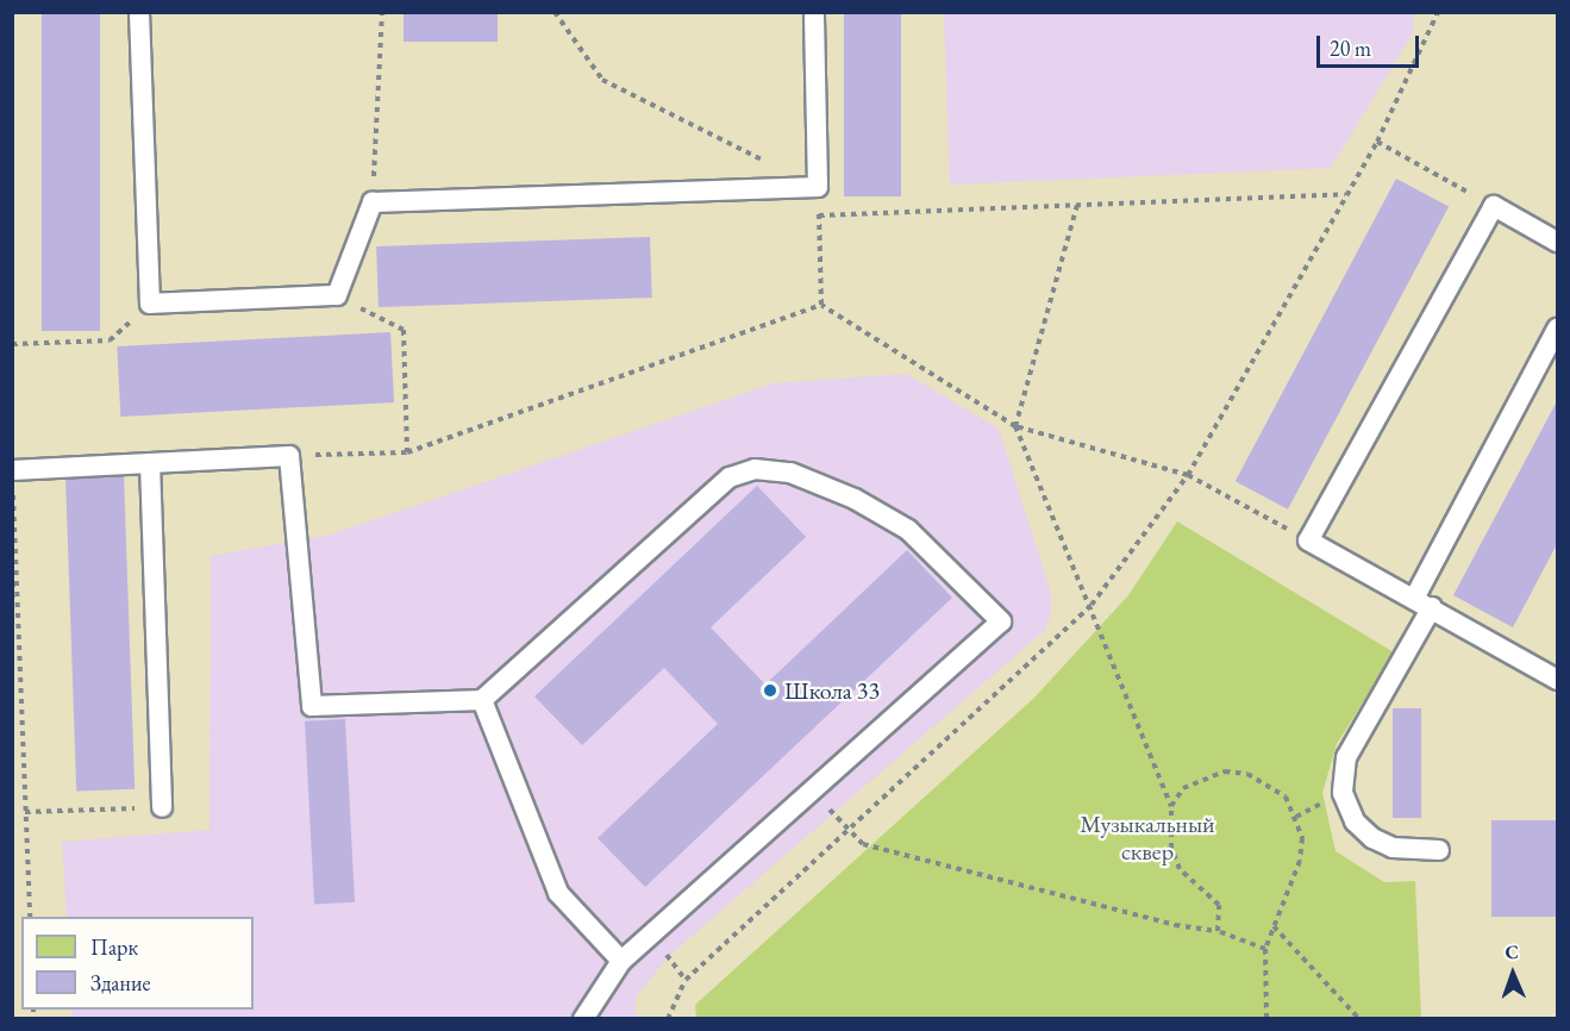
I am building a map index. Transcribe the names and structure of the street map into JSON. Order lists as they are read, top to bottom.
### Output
{
  "parks": ["Музыкальный сквер"],
  "places": ["Школа 33"],
  "legend": ["Парк", "Здание"],
  "scale_bar": "20 m",
  "north": "top"
}
